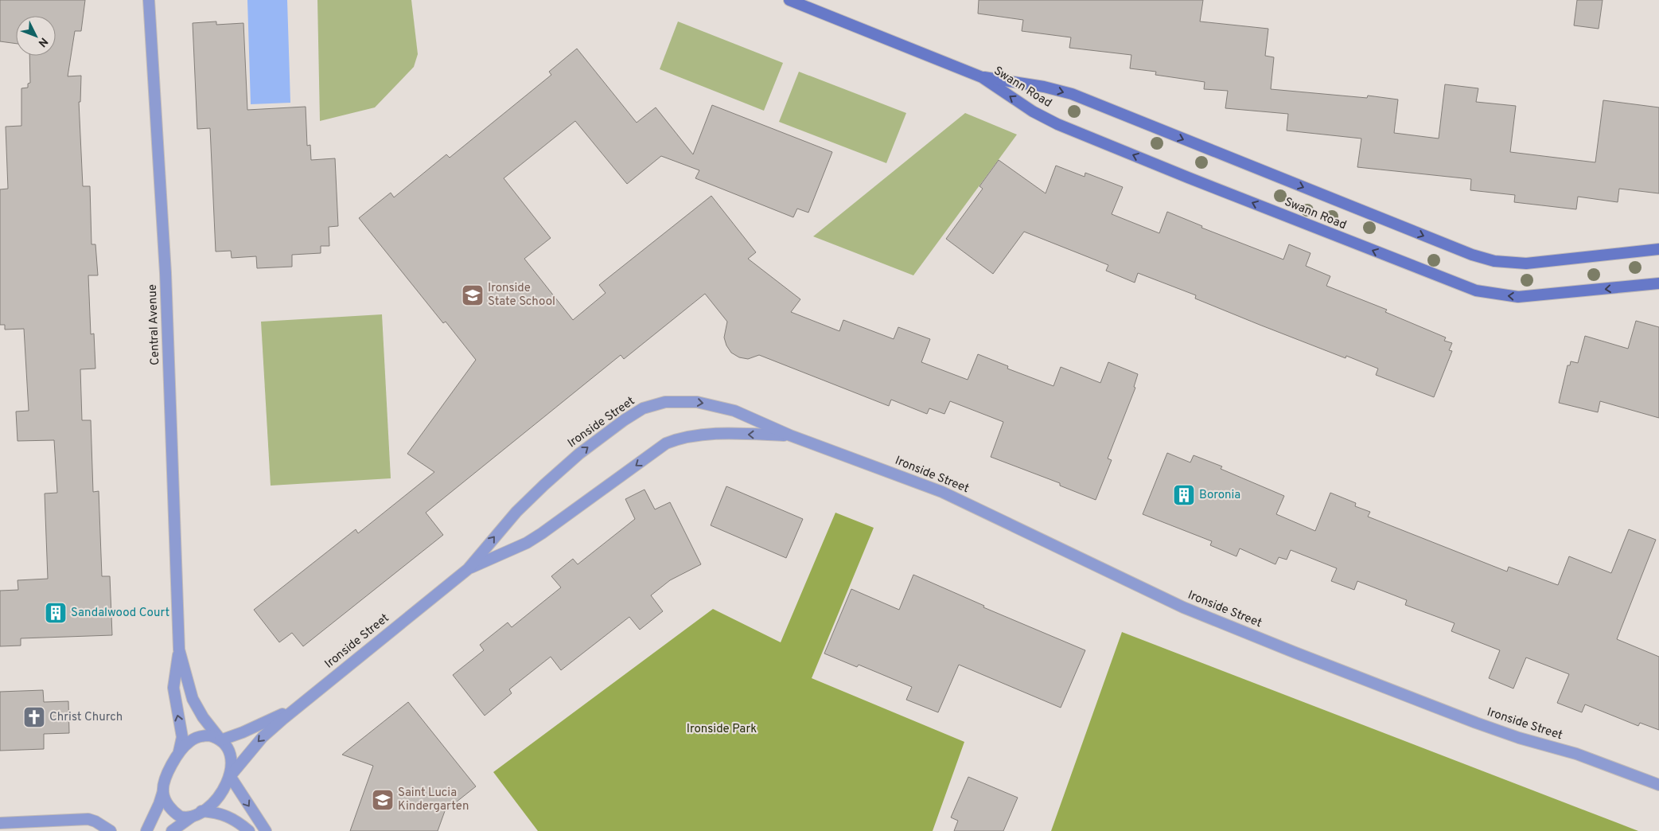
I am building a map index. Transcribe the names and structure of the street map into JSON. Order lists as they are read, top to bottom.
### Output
{
  "streets": {
    "main road": ["Swann Road"],
    "street": ["Central Avenue", "Ironside Street"]
  },
  "crossings": [
    ["Central Avenue", "Ironside Street"]
  ],
  "parks": ["Ironside Park"],
  "places": {
    "school or university": ["Ironside State School", "Saint Lucia Kindergarten"],
    "building": ["Boronia", "Sandalwood Court"],
    "church": ["Christ Church"]
  },
  "north": "bottom right"
}
